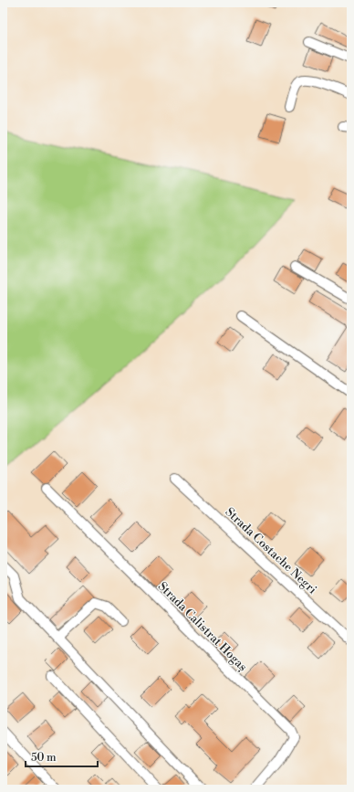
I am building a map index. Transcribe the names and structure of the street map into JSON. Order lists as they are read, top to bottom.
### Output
{
  "streets": {
    "street": ["Strada Costache Negri", "Strada Calistrat Hogaș"]
  },
  "scale_bar": "50 m"
}
